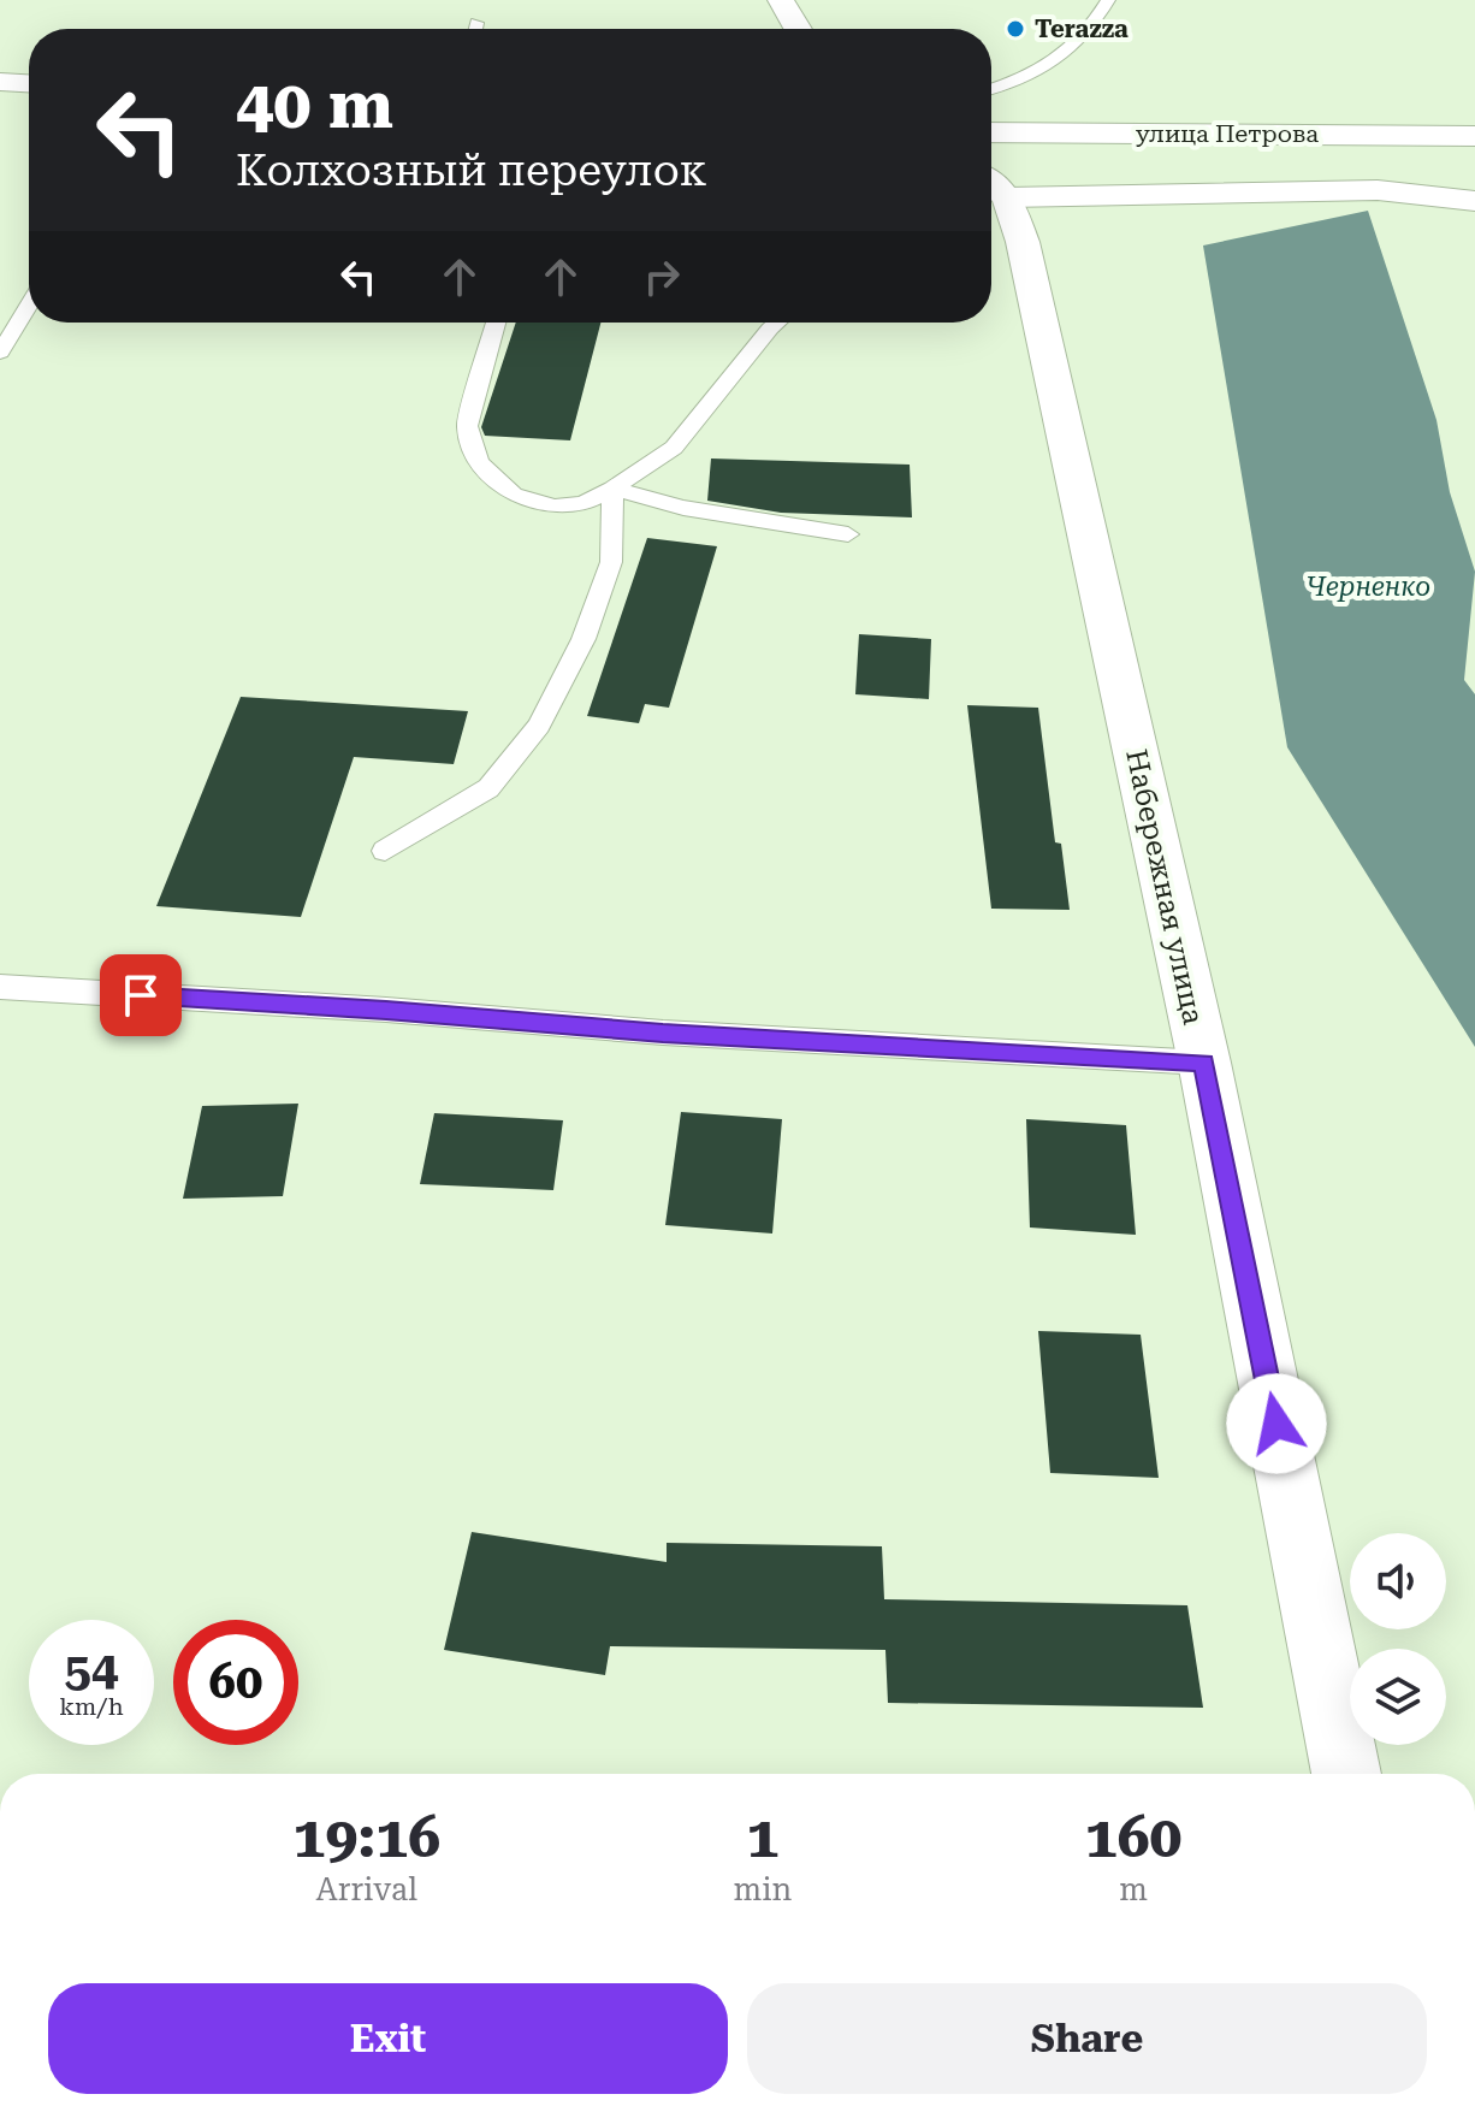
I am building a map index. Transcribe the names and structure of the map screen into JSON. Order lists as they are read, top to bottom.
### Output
{
  "streets": {
    "main road": ["улица Петрова", "Набережная улица"]
  },
  "water": ["Черненко"],
  "places": ["Terazza"],
  "page": {
    "turn": ["40 m", "Колхозный переулок"],
    "speed": "54 km/h",
    "limit": "60",
    "eta": [
      "19:16",
      "Arrival",
      "1",
      "min",
      "160",
      "m"
    ],
    "buttons": ["Exit", "Share"]
  }
}
